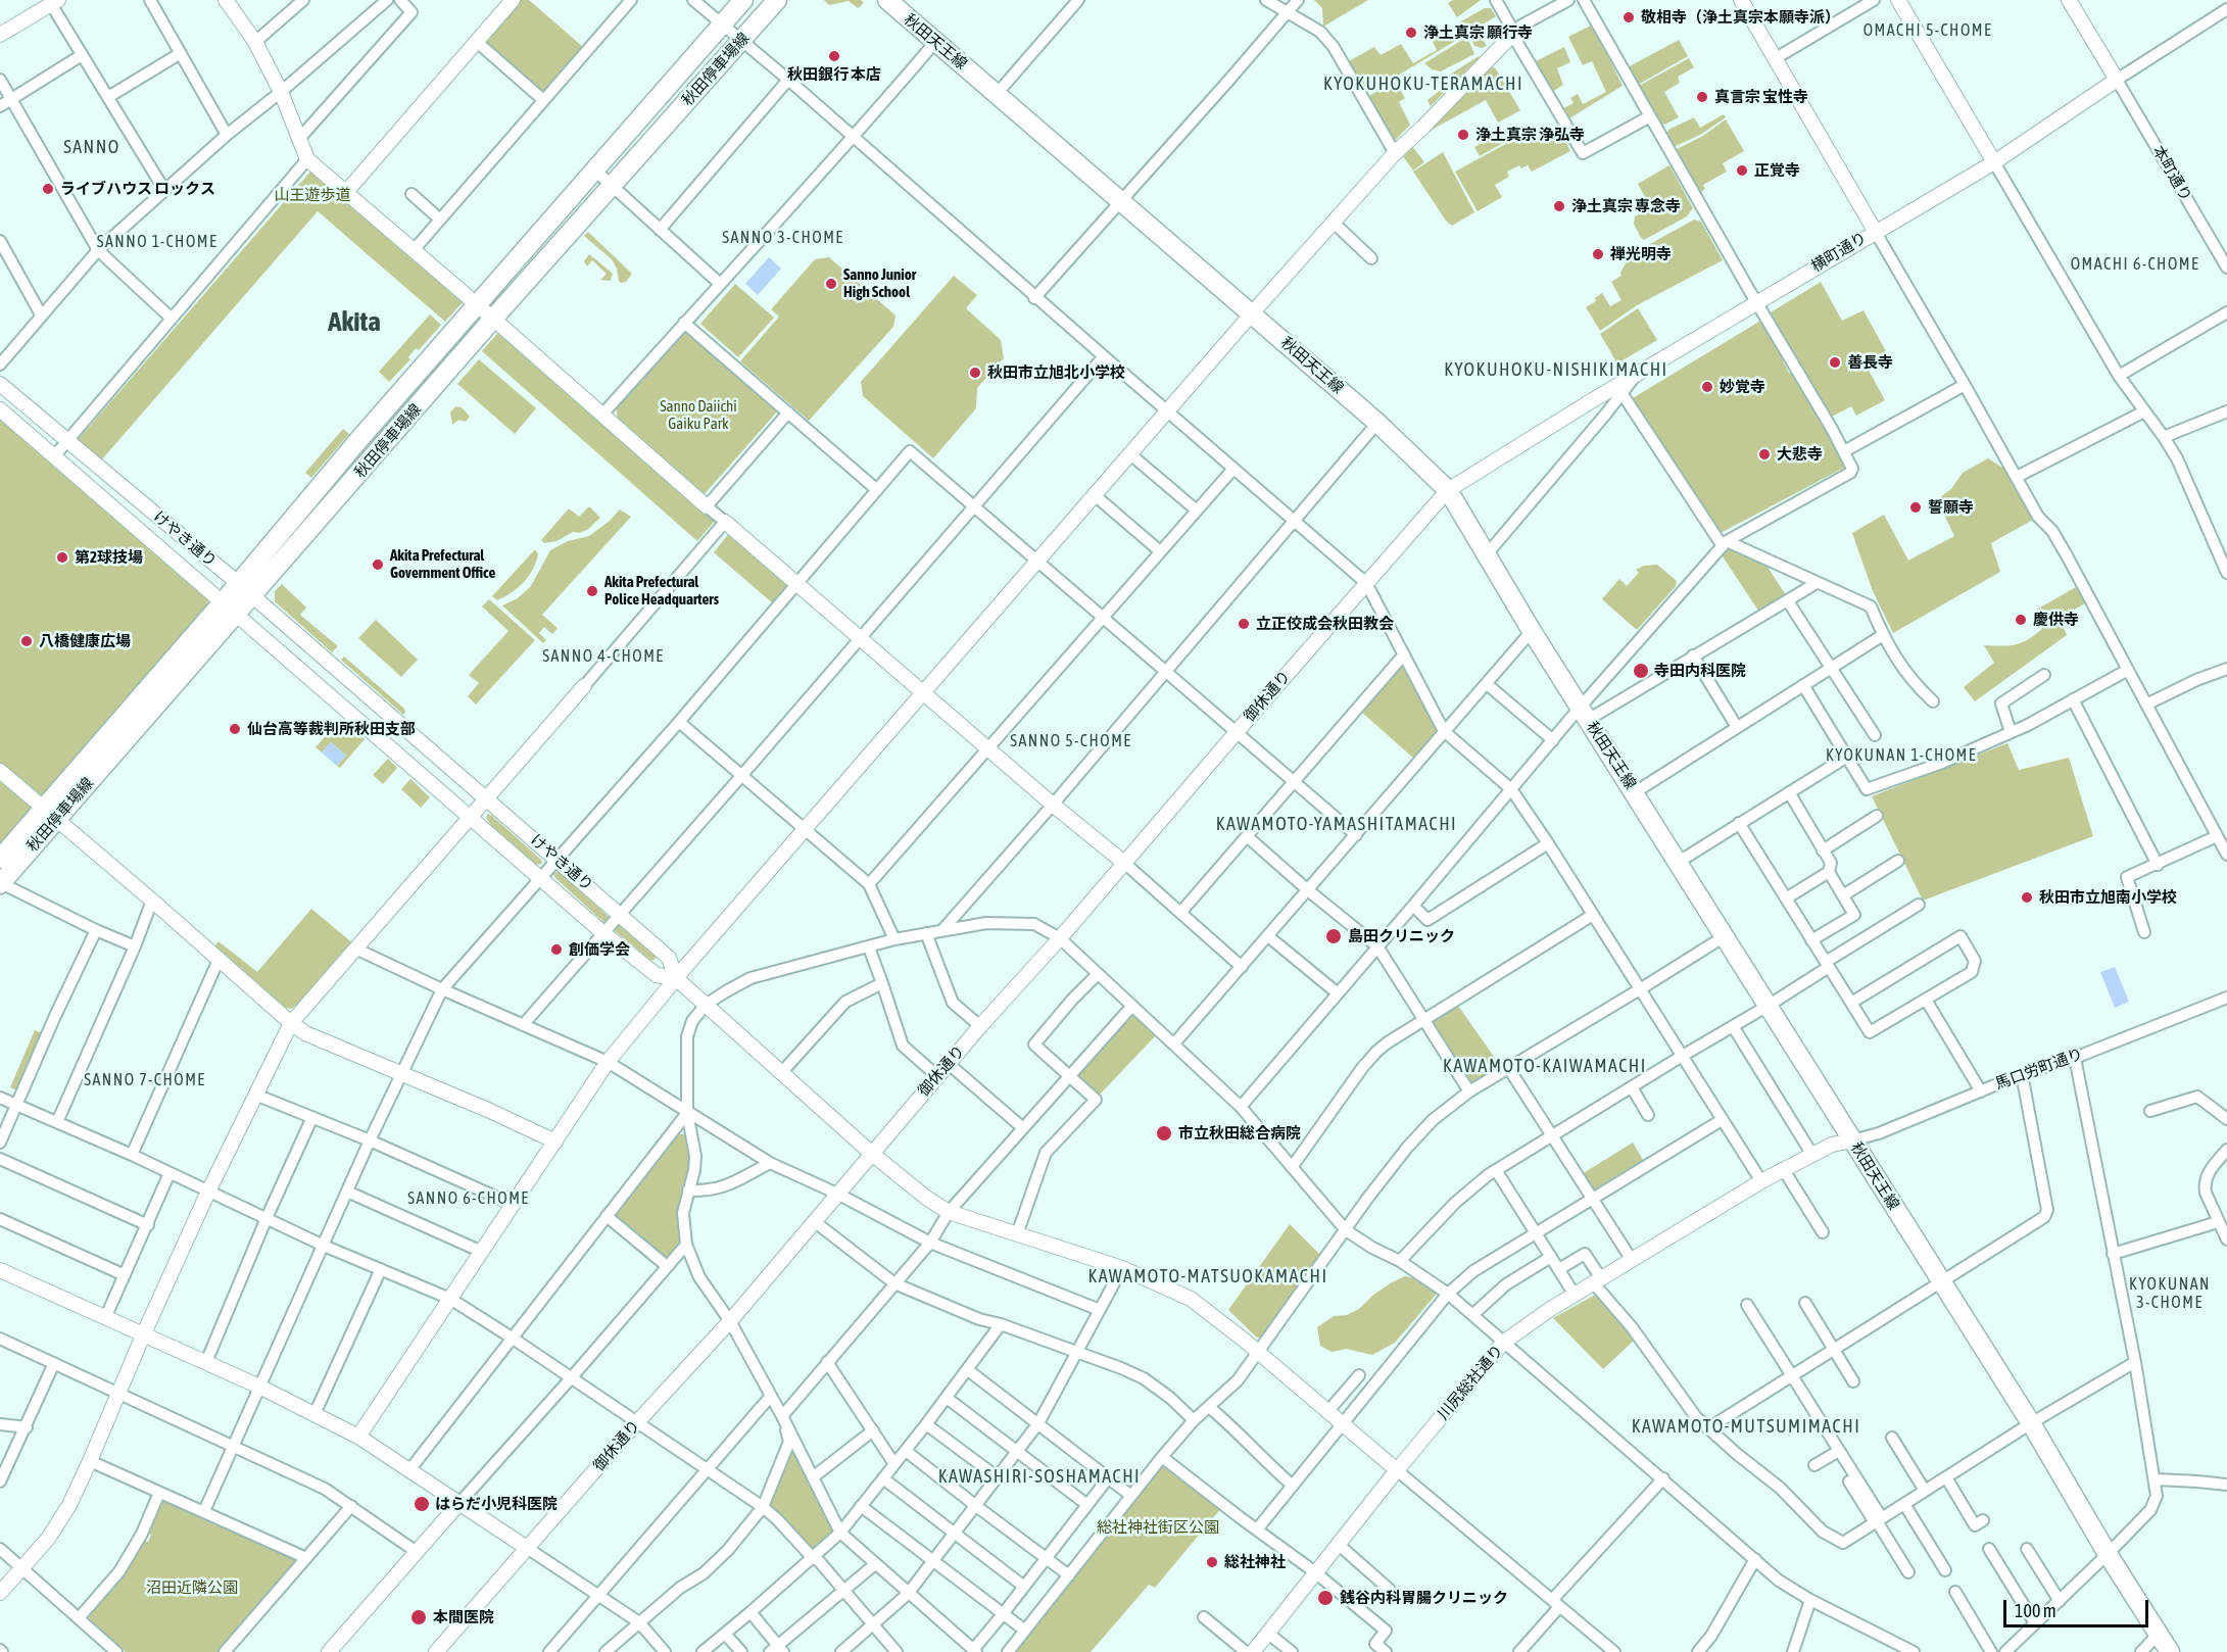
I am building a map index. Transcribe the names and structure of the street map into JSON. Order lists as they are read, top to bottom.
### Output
{
  "streets": {
    "main road": ["秋田天王線", "秋田停車場線"],
    "street": [
      "本町通り",
      "横町通り",
      "けやき通り",
      "御休通り",
      "馬口労町通り",
      "川尻総社通り"
    ]
  },
  "crossings": [
    ["秋田天王線", "横町通り"],
    ["秋田天王線", "御休通り"],
    ["秋田天王線", "馬口労町通り"],
    ["秋田天王線", "川尻総社通り"],
    ["秋田停車場線", "けやき通り"],
    ["本町通り", "横町通り"],
    ["横町通り", "御休通り"],
    ["馬口労町通り", "川尻総社通り"]
  ],
  "districts": [
    "OMACHI 5-CHOME",
    "KYOKUHOKU-TERAMACHI",
    "SANNO",
    "SANNO 3-CHOME",
    "SANNO 1-CHOME",
    "OMACHI 6-CHOME",
    "Akita",
    "KYOKUHOKU-NISHIKIMACHI",
    "SANNO 4-CHOME",
    "SANNO 5-CHOME",
    "KYOKUNAN 1-CHOME",
    "KAWAMOTO-YAMASHITAMACHI",
    "KAWAMOTO-KAIWAMACHI",
    "SANNO 7-CHOME",
    "SANNO 6-CHOME",
    "KAWAMOTO-MATSUOKAMACHI",
    "KYOKUNAN 3-CHOME",
    "KAWAMOTO-MUTSUMIMACHI",
    "KAWASHIRI-SOSHAMACHI"
  ],
  "parks": [
    "山王遊歩道",
    "Sanno Daiichi Gaiku Park",
    "総社神社街区公園",
    "沼田近隣公園"
  ],
  "places": [
    "敬相寺（浄土真宗本願寺派）",
    "浄土真宗 願行寺",
    "秋田銀行 本店",
    "真言宗 宝性寺",
    "浄土真宗 浄弘寺",
    "正覚寺",
    "ライブハウス ロックス",
    "浄土真宗 専念寺",
    "禅光明寺",
    "Sanno Junior High School",
    "善長寺",
    "秋田市立旭北小学校",
    "妙覚寺",
    "大悲寺",
    "誓願寺",
    "第2球技場",
    "Akita Prefectural Government Office",
    "Akita Prefectural Police Headquarters",
    "慶供寺",
    "立正佼成会秋田教会",
    "八橋健康広場",
    "寺田内科医院",
    "仙台高等裁判所秋田支部",
    "秋田市立旭南小学校",
    "島田クリニック",
    "創価学会",
    "市立秋田総合病院",
    "はらだ小児科医院",
    "総社神社",
    "銭谷内科胃腸クリニック",
    "本間医院"
  ],
  "scale_bar": "100 m"
}
